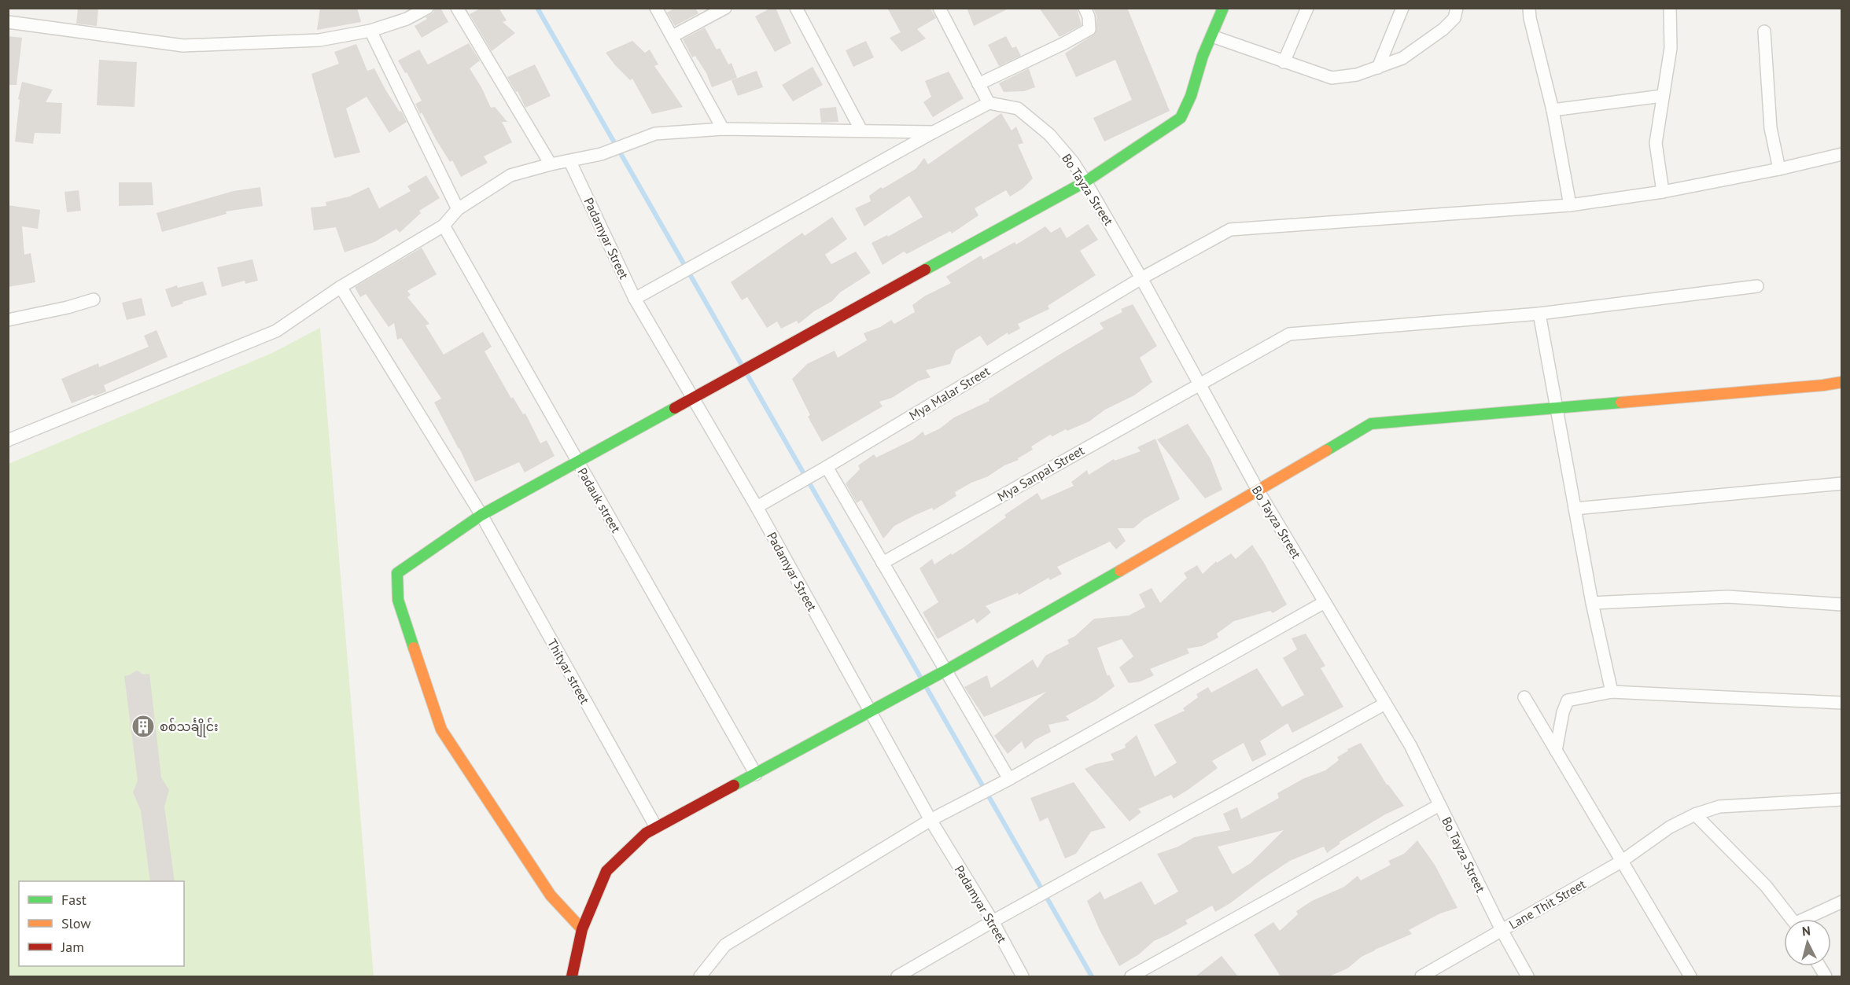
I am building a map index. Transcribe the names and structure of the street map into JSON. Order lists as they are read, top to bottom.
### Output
{
  "streets": {
    "street": [
      "Bo Tayza Street",
      "Padamyar Street",
      "Mya Malar Street",
      "Mya Sanpal Street",
      "Padauk street",
      "Thityar street",
      "Lane Thit Street"
    ]
  },
  "crossings": [
    ["Bo Tayza Street", "Mya Malar Street"],
    ["Bo Tayza Street", "Mya Sanpal Street"],
    ["Bo Tayza Street", "Lane Thit Street"],
    ["Padamyar Street", "Mya Malar Street"]
  ],
  "places": {
    "building": ["စစ်သင်္ချိုင်း"]
  },
  "legend": ["Fast", "Slow", "Jam"],
  "north": "top"
}
